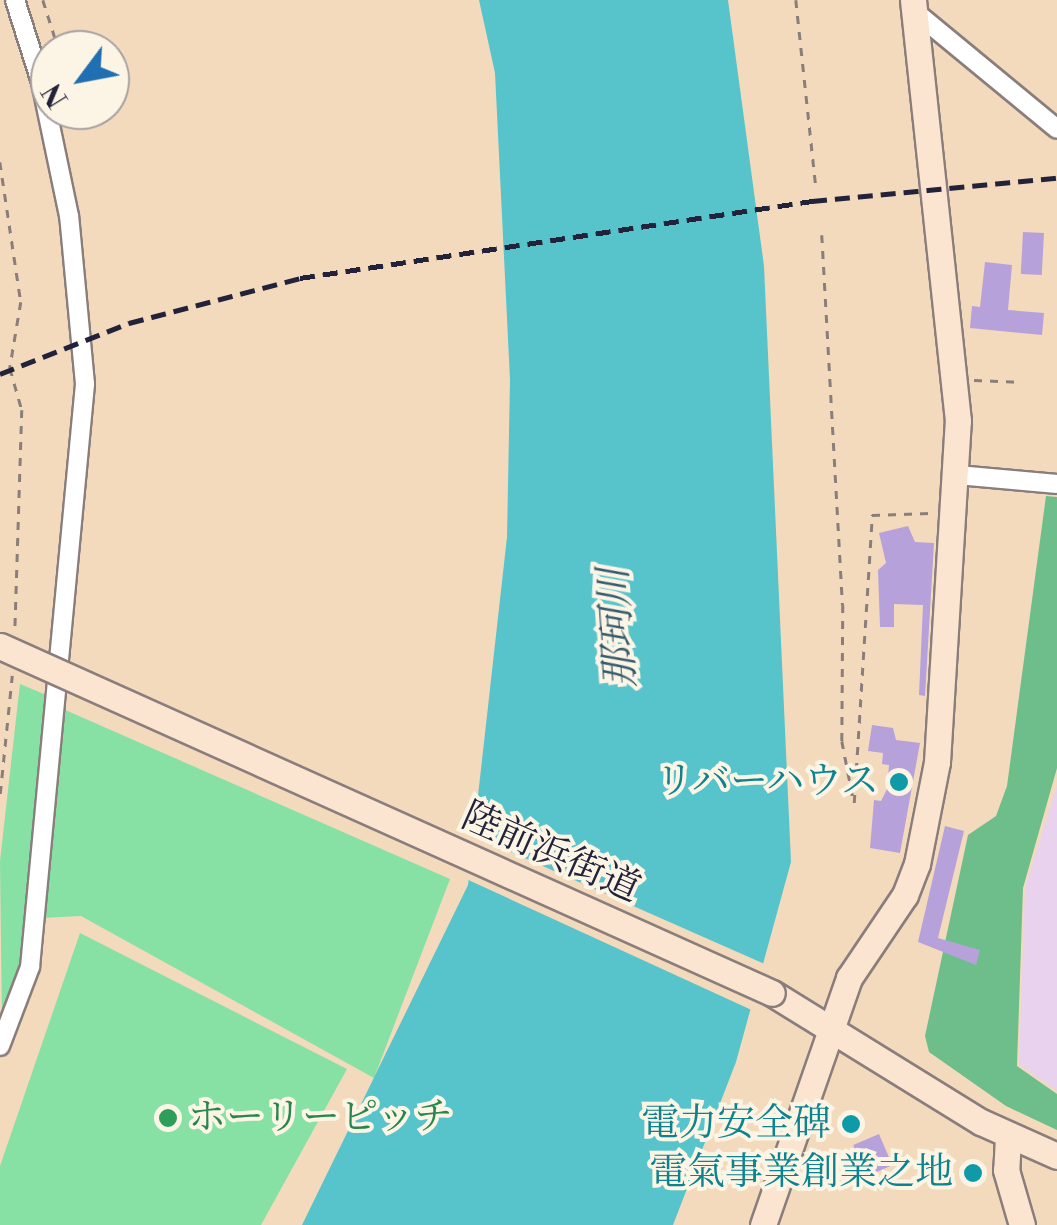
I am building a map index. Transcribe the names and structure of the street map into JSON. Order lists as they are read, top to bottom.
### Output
{
  "streets": {
    "street": ["陸前浜街道"]
  },
  "water": ["那珂川"],
  "places": [
    "リバーハウス",
    "ホーリーピッチ",
    "電力安全碑",
    "電氣事業創業之地"
  ],
  "north": "bottom left"
}
